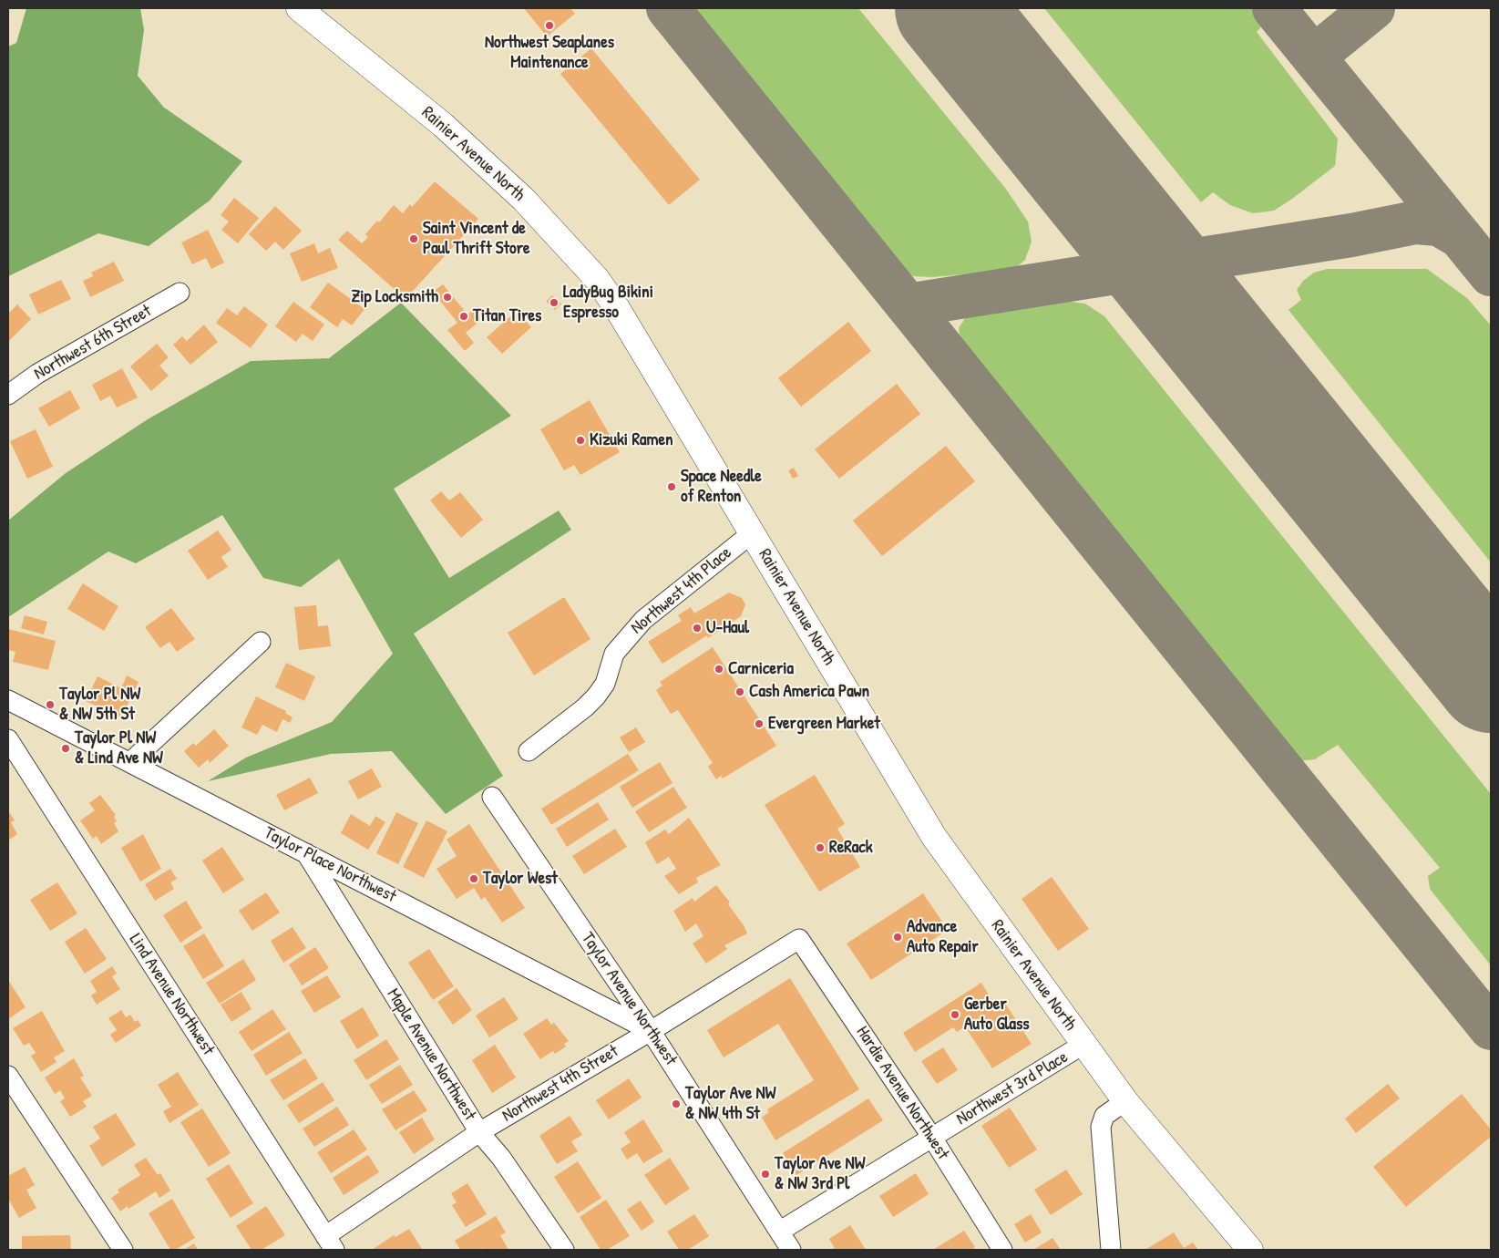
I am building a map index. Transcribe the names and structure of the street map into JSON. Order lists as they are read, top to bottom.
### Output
{
  "streets": {
    "main road": ["Rainier Avenue North"],
    "street": [
      "Northwest 6th Street",
      "Northwest 4th Place",
      "Taylor Place Northwest",
      "Lind Avenue Northwest",
      "Taylor Avenue Northwest",
      "Maple Avenue Northwest",
      "Northwest 4th Street",
      "Northwest 3rd Place",
      "Hardie Avenue Northwest"
    ]
  },
  "crossings": [
    ["Rainier Avenue North", "Northwest 4th Place"],
    ["Rainier Avenue North", "Northwest 3rd Place"],
    ["Taylor Place Northwest", "Taylor Avenue Northwest"],
    ["Taylor Place Northwest", "Maple Avenue Northwest"],
    ["Taylor Place Northwest", "Northwest 4th Street"],
    ["Lind Avenue Northwest", "Northwest 4th Street"],
    ["Taylor Avenue Northwest", "Northwest 4th Street"],
    ["Taylor Avenue Northwest", "Northwest 3rd Place"],
    ["Maple Avenue Northwest", "Northwest 4th Street"],
    ["Northwest 4th Street", "Hardie Avenue Northwest"],
    ["Northwest 3rd Place", "Hardie Avenue Northwest"]
  ],
  "places": [
    "Northwest Seaplanes Maintenance",
    "Saint Vincent de Paul Thrift Store",
    "Zip Locksmith",
    "LadyBug Bikini Espresso",
    "Titan Tires",
    "Kizuki Ramen",
    "Space Needle of Renton",
    "U-Haul",
    "Carniceria",
    "Cash America Pawn",
    "Taylor Pl NW & NW 5th St",
    "Evergreen Market",
    "Taylor Pl NW & Lind Ave NW",
    "ReRack",
    "Taylor West",
    "Advance Auto Repair",
    "Gerber Auto Glass",
    "Taylor Ave NW & NW 4th St",
    "Taylor Ave NW & NW 3rd Pl"
  ]
}
